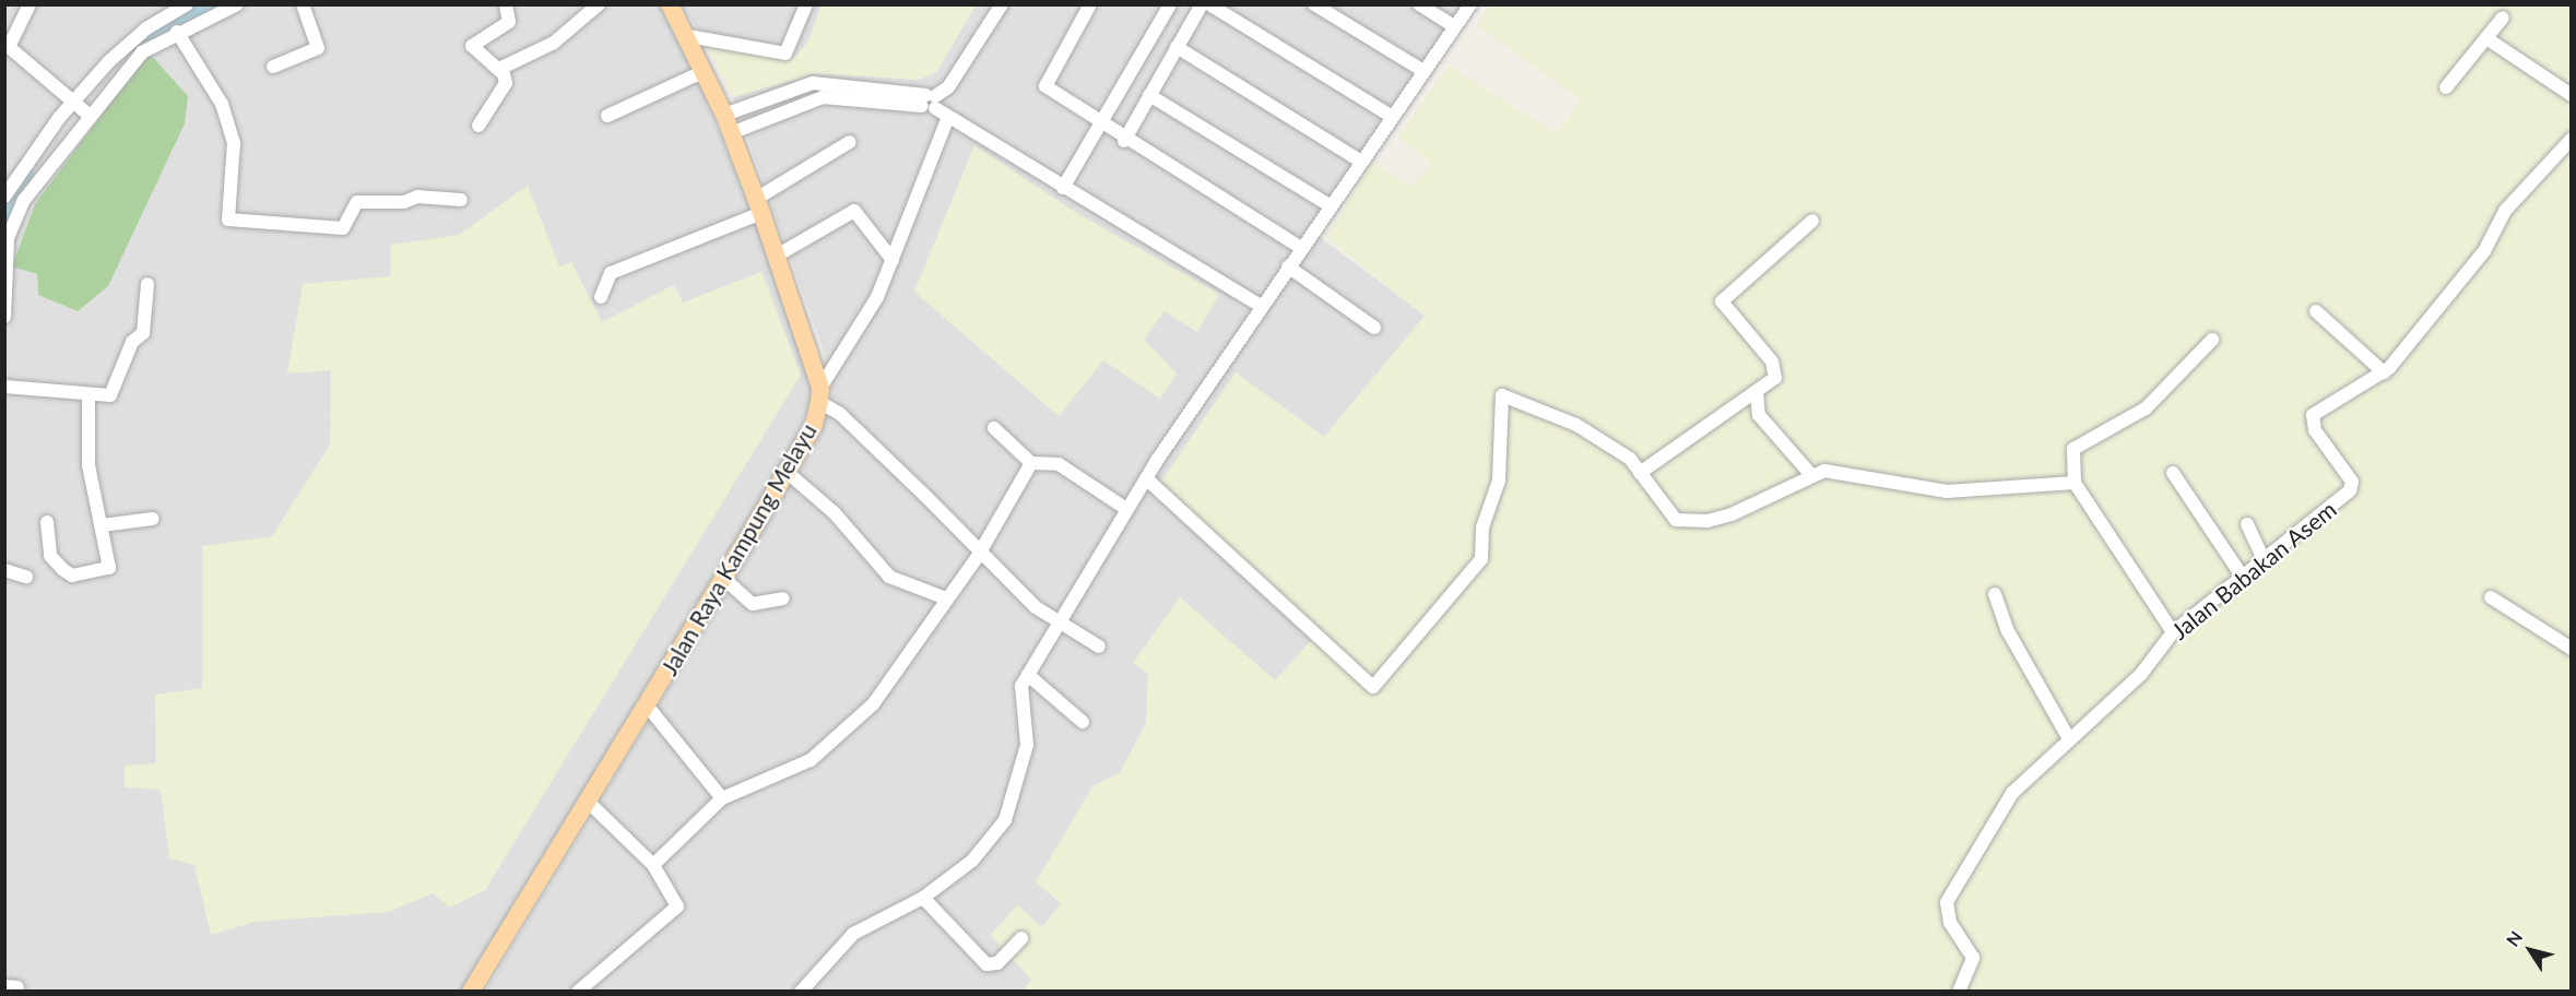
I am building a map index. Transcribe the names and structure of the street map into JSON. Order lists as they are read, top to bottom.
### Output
{
  "streets": {
    "main road": ["Jalan Raya Kampung Melayu"],
    "street": ["Jalan Babakan Asem"]
  },
  "north": "top left"
}
